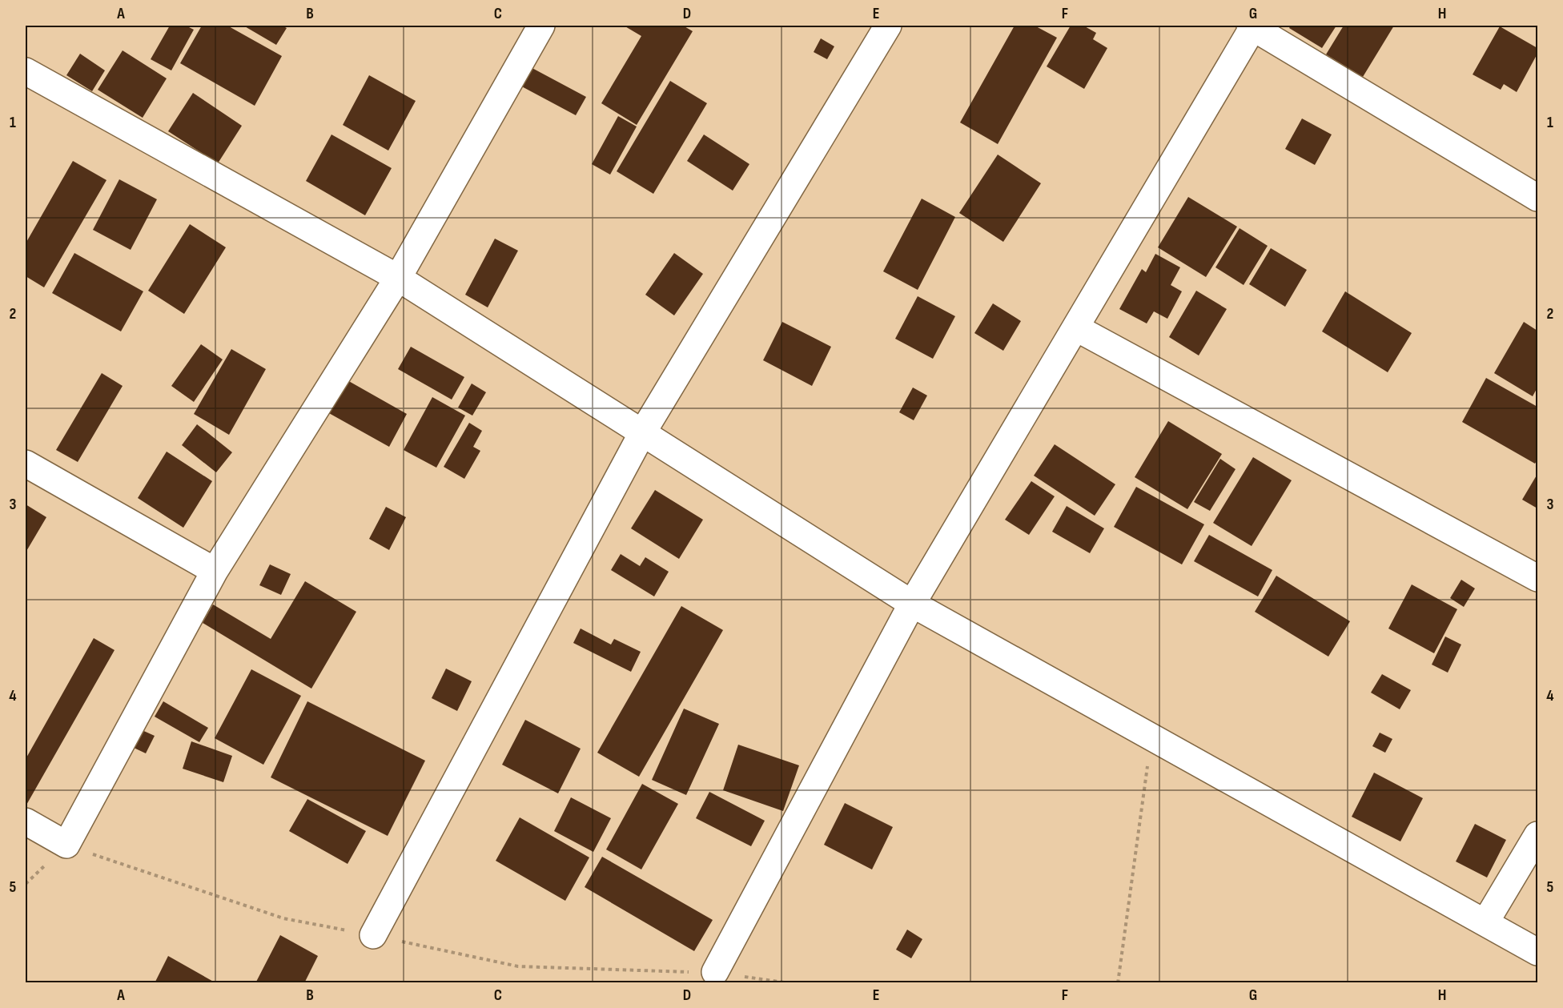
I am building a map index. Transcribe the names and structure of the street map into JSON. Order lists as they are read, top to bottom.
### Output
{
  "grid": {
    "columns": [
      "A",
      "B",
      "C",
      "D",
      "E",
      "F",
      "G",
      "H"
    ],
    "rows": [
      "1",
      "2",
      "3",
      "4",
      "5"
    ]
  }
}
